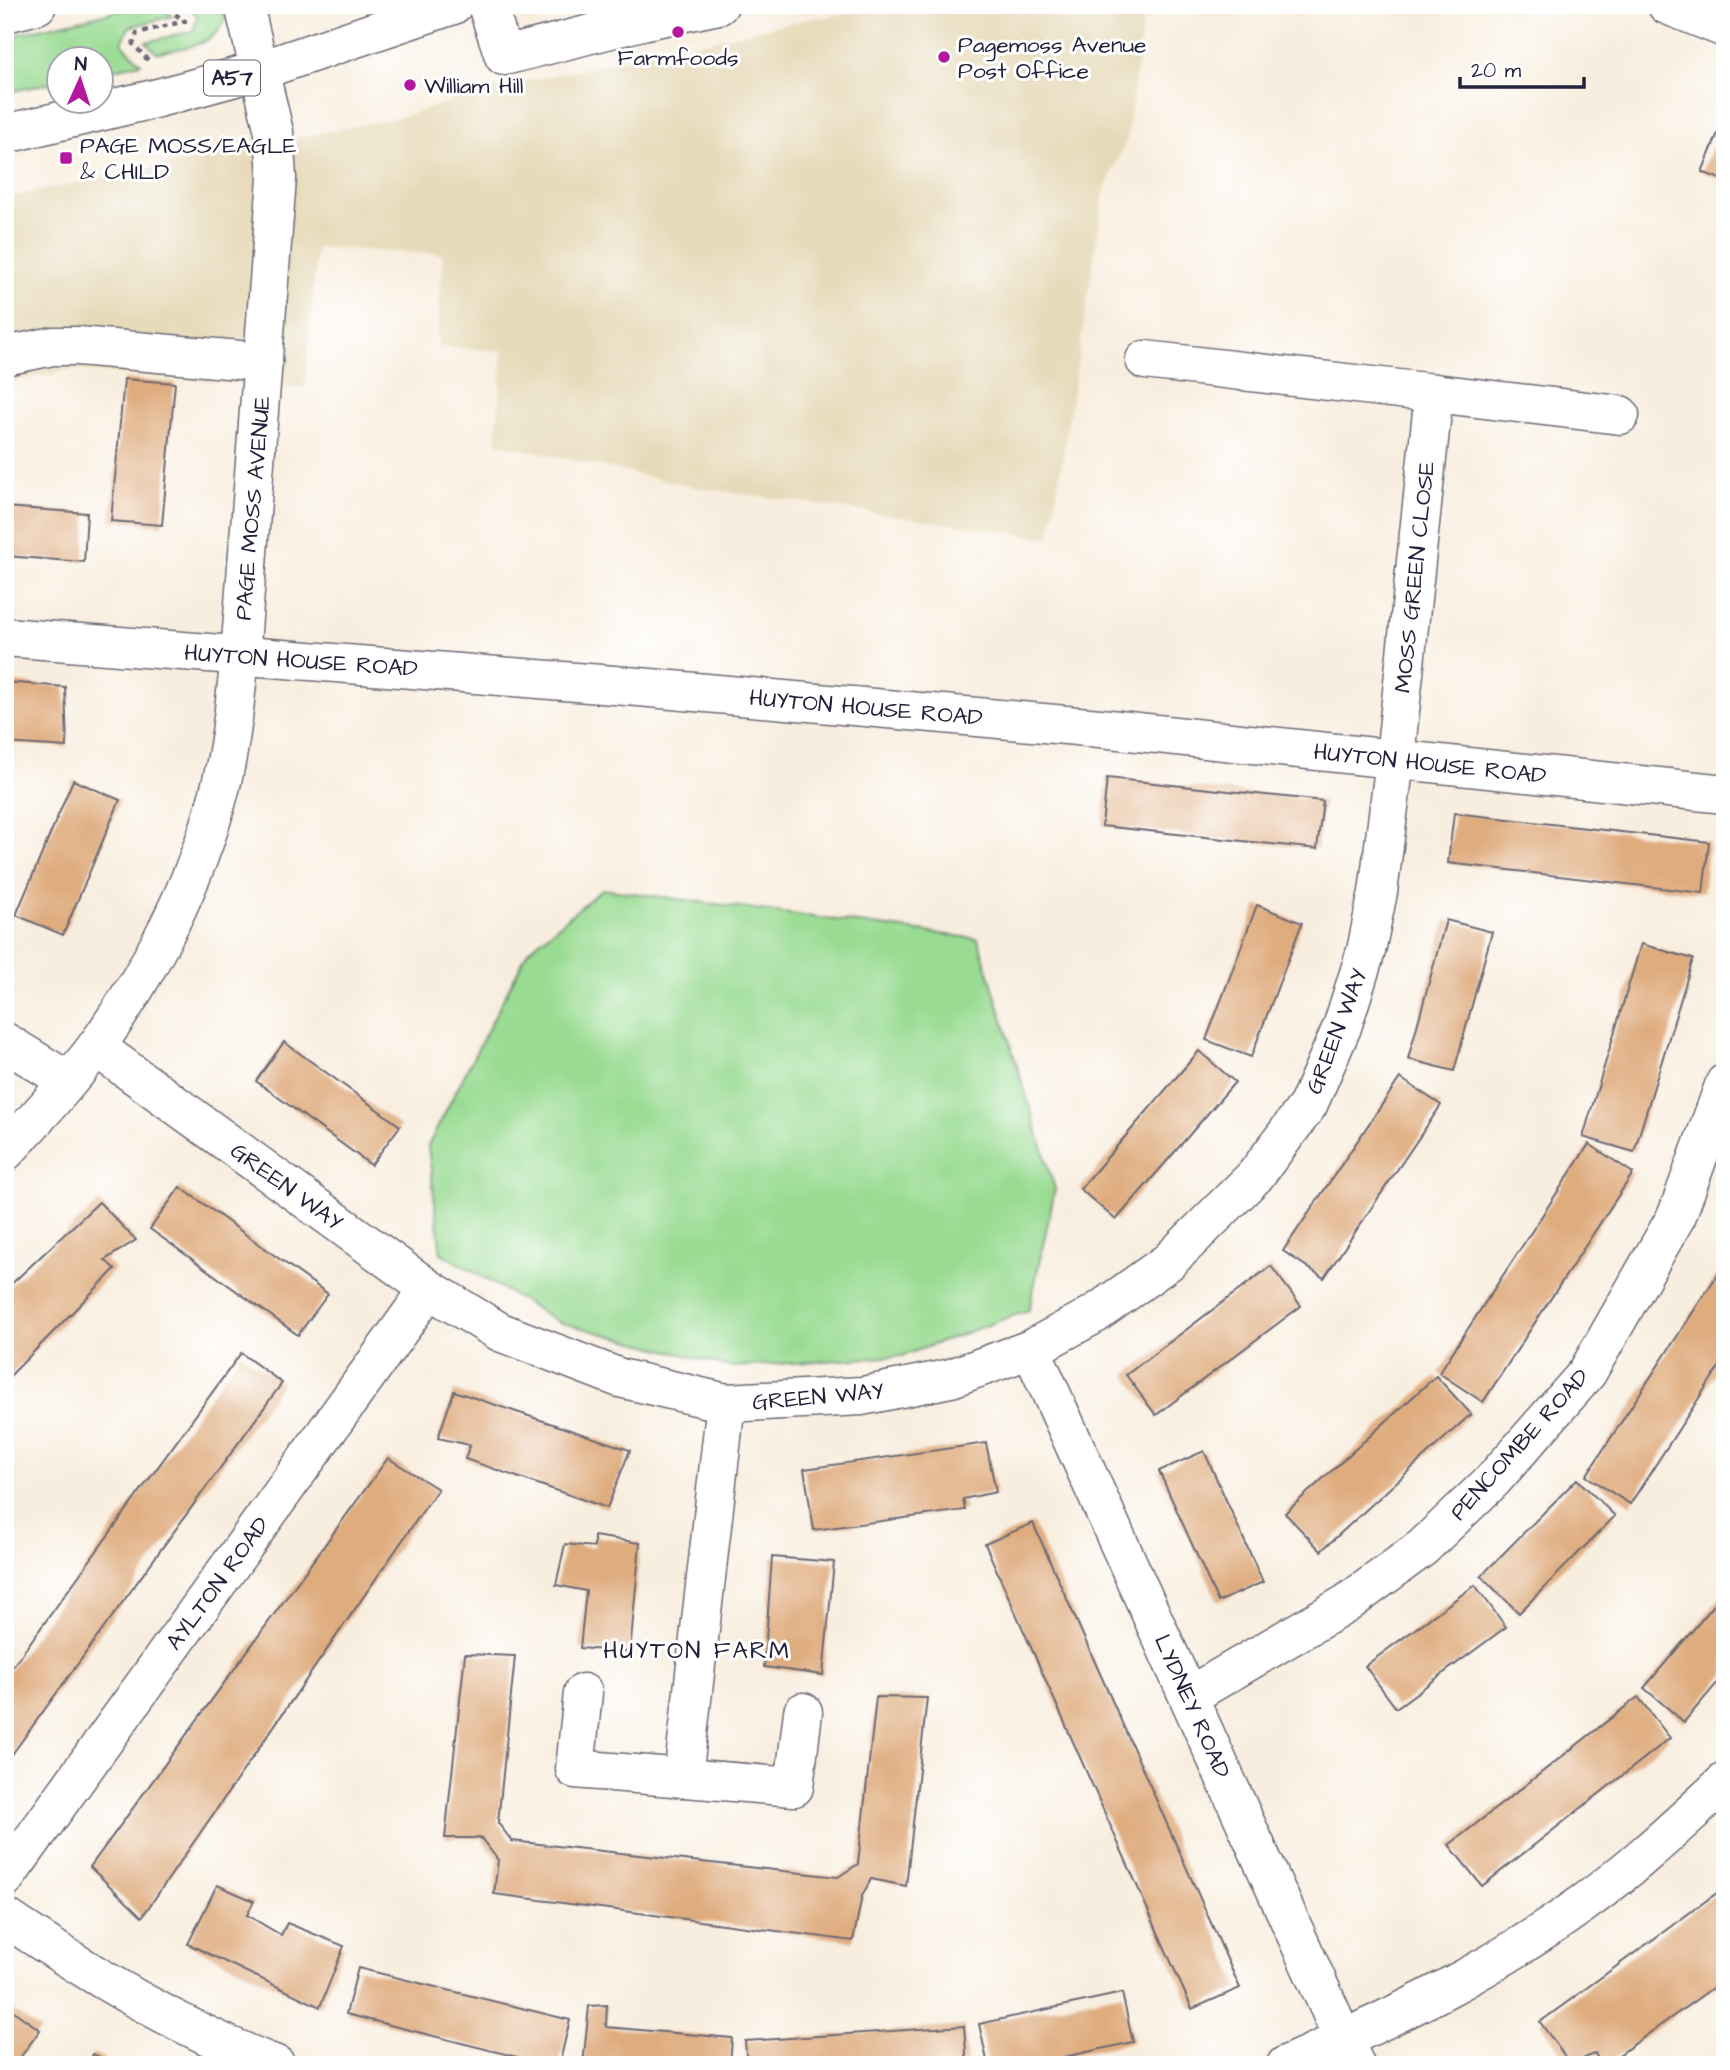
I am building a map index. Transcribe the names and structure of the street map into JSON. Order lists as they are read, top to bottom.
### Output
{
  "streets": {
    "main road": [
      "A57",
      "PAGE MOSS AVENUE",
      "MOSS GREEN CLOSE",
      "HUYTON HOUSE ROAD",
      "GREEN WAY",
      "PENCOMBE ROAD",
      "AYLTON ROAD",
      "LYDNEY ROAD"
    ]
  },
  "crossings": [
    ["A57", "PAGE MOSS AVENUE"],
    ["PAGE MOSS AVENUE", "HUYTON HOUSE ROAD"],
    ["PAGE MOSS AVENUE", "GREEN WAY"],
    ["MOSS GREEN CLOSE", "HUYTON HOUSE ROAD"],
    ["MOSS GREEN CLOSE", "GREEN WAY"],
    ["HUYTON HOUSE ROAD", "GREEN WAY"],
    ["GREEN WAY", "AYLTON ROAD"],
    ["GREEN WAY", "LYDNEY ROAD"],
    ["PENCOMBE ROAD", "LYDNEY ROAD"]
  ],
  "districts": ["HUYTON FARM"],
  "places": {
    "other": ["Farmfoods", "Pagemoss Avenue Post Office", "William Hill"],
    "transit": ["PAGE MOSS/EAGLE & CHILD"]
  },
  "scale_bar": "20 m",
  "north": "top"
}
